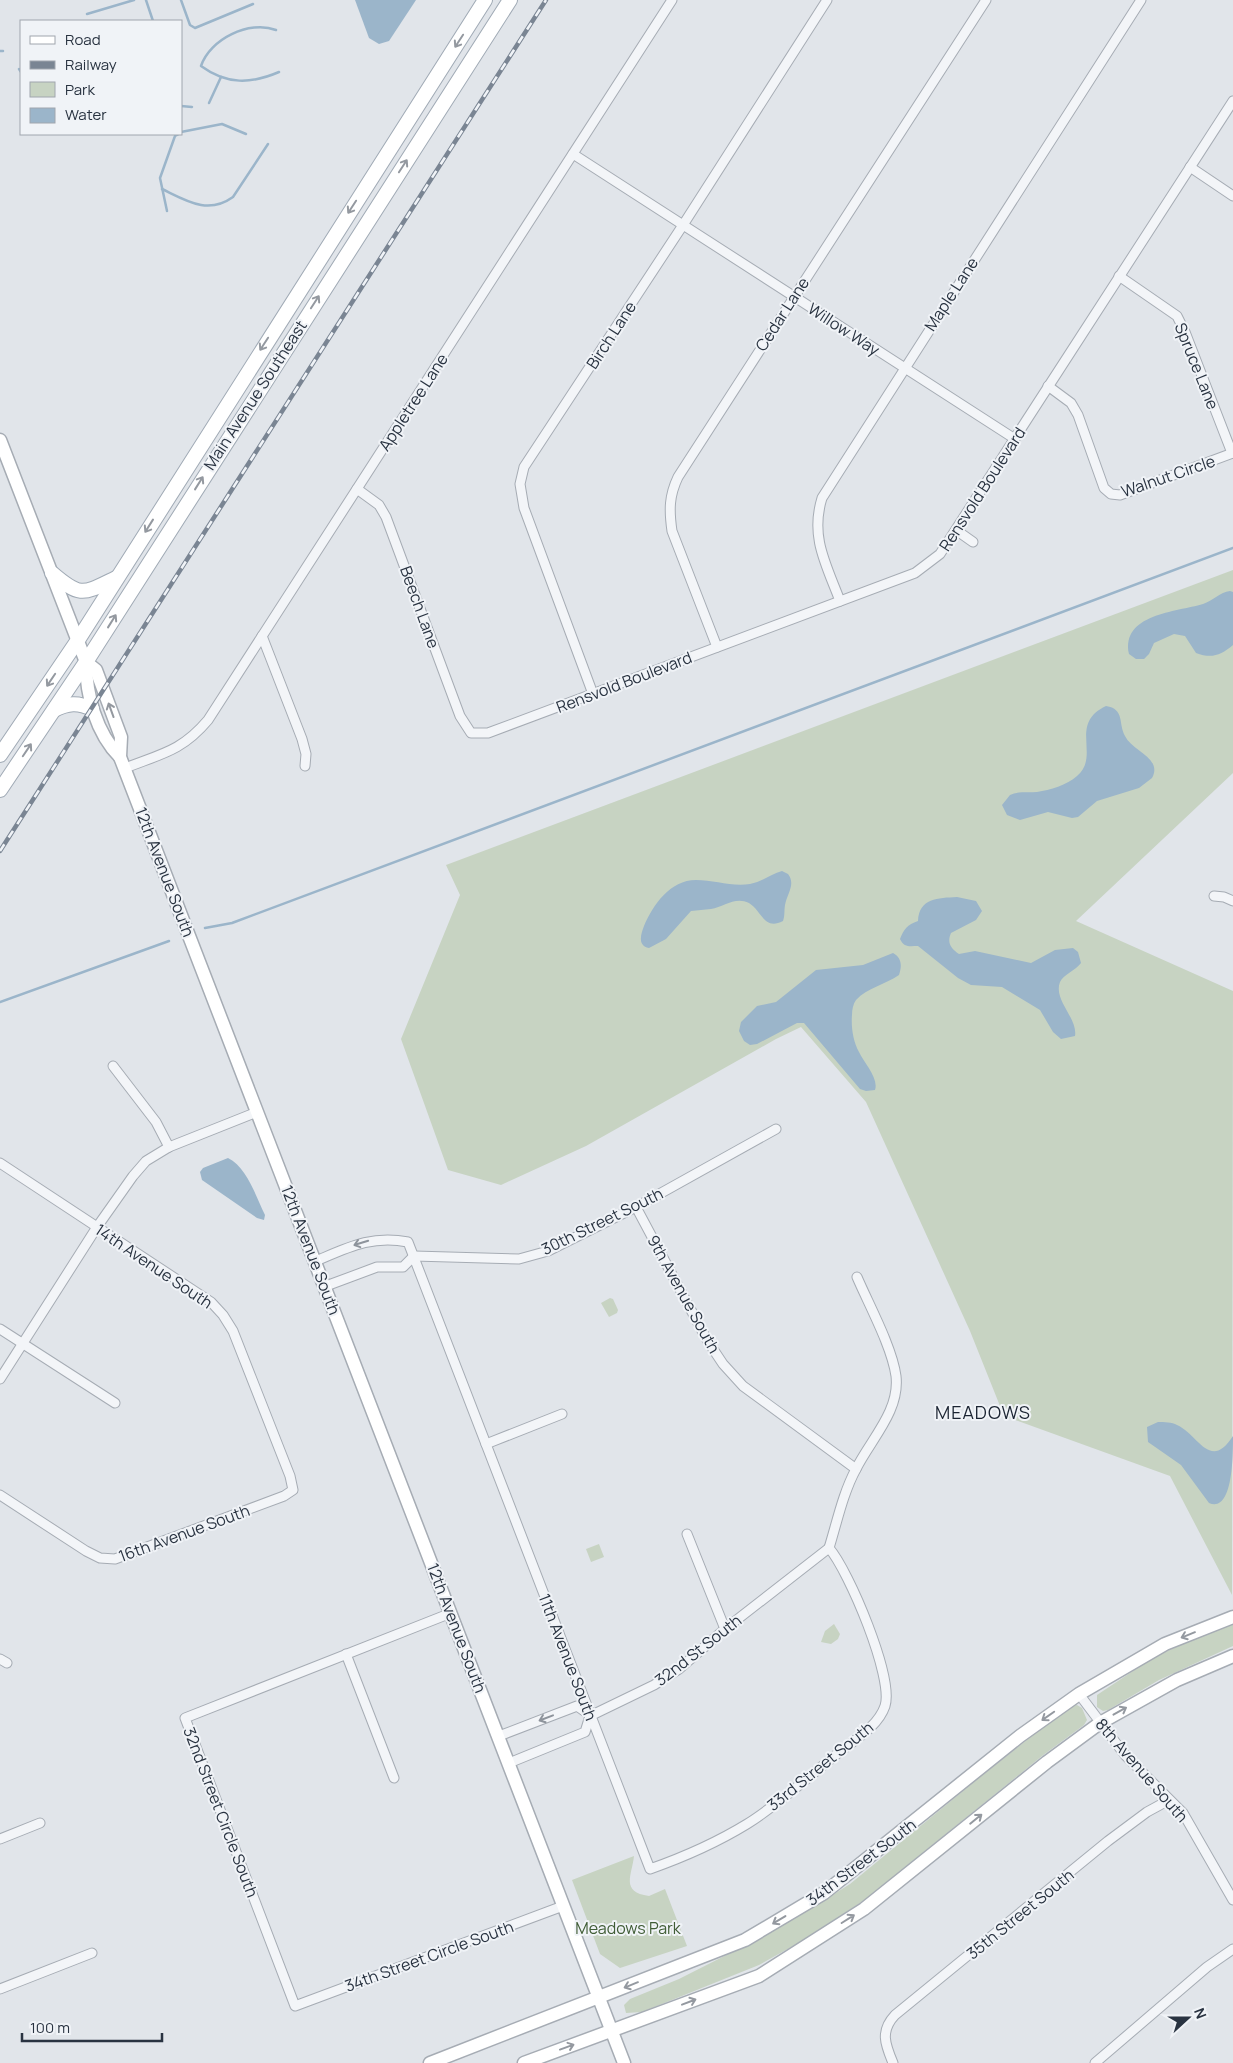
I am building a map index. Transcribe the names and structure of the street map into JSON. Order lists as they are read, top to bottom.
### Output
{
  "streets": {
    "main road": ["Main Avenue Southeast"],
    "street": [
      "Maple Lane",
      "Cedar Lane",
      "Willow Way",
      "Birch Lane",
      "Spruce Lane",
      "Appletree Lane",
      "Walnut Circle",
      "Rensvold Boulevard",
      "Beech Lane",
      "12th Avenue South",
      "30th Street South",
      "14th Avenue South",
      "9th Avenue South",
      "16th Avenue South",
      "32nd St South",
      "11th Avenue South",
      "33rd Street South",
      "8th Avenue South",
      "32nd Street Circle South",
      "34th Street South",
      "35th Street South",
      "34th Street Circle South"
    ]
  },
  "crossings": [
    ["Maple Lane", "Willow Way"],
    ["Maple Lane", "Rensvold Boulevard"],
    ["Cedar Lane", "Willow Way"],
    ["Cedar Lane", "Rensvold Boulevard"],
    ["Willow Way", "Birch Lane"],
    ["Willow Way", "Appletree Lane"],
    ["Willow Way", "Rensvold Boulevard"],
    ["Birch Lane", "Rensvold Boulevard"],
    ["Spruce Lane", "Walnut Circle"],
    ["Spruce Lane", "Rensvold Boulevard"],
    ["Main Avenue Southeast", "12th Avenue South"],
    ["Appletree Lane", "Beech Lane"],
    ["Appletree Lane", "12th Avenue South"],
    ["Walnut Circle", "Rensvold Boulevard"],
    ["Rensvold Boulevard", "Beech Lane"],
    ["12th Avenue South", "30th Street South"],
    ["12th Avenue South", "32nd Street Circle South"],
    ["12th Avenue South", "34th Street South"],
    ["12th Avenue South", "34th Street Circle South"],
    ["30th Street South", "9th Avenue South"],
    ["30th Street South", "11th Avenue South"],
    ["14th Avenue South", "16th Avenue South"],
    ["32nd St South", "11th Avenue South"],
    ["32nd St South", "33rd Street South"],
    ["11th Avenue South", "33rd Street South"],
    ["8th Avenue South", "34th Street South"],
    ["8th Avenue South", "35th Street South"],
    ["32nd Street Circle South", "34th Street Circle South"]
  ],
  "districts": ["MEADOWS"],
  "parks": ["Meadows Park"],
  "legend": [
    "Road",
    "Railway",
    "Park",
    "Water"
  ],
  "scale_bar": "100 m",
  "north": "right"
}
